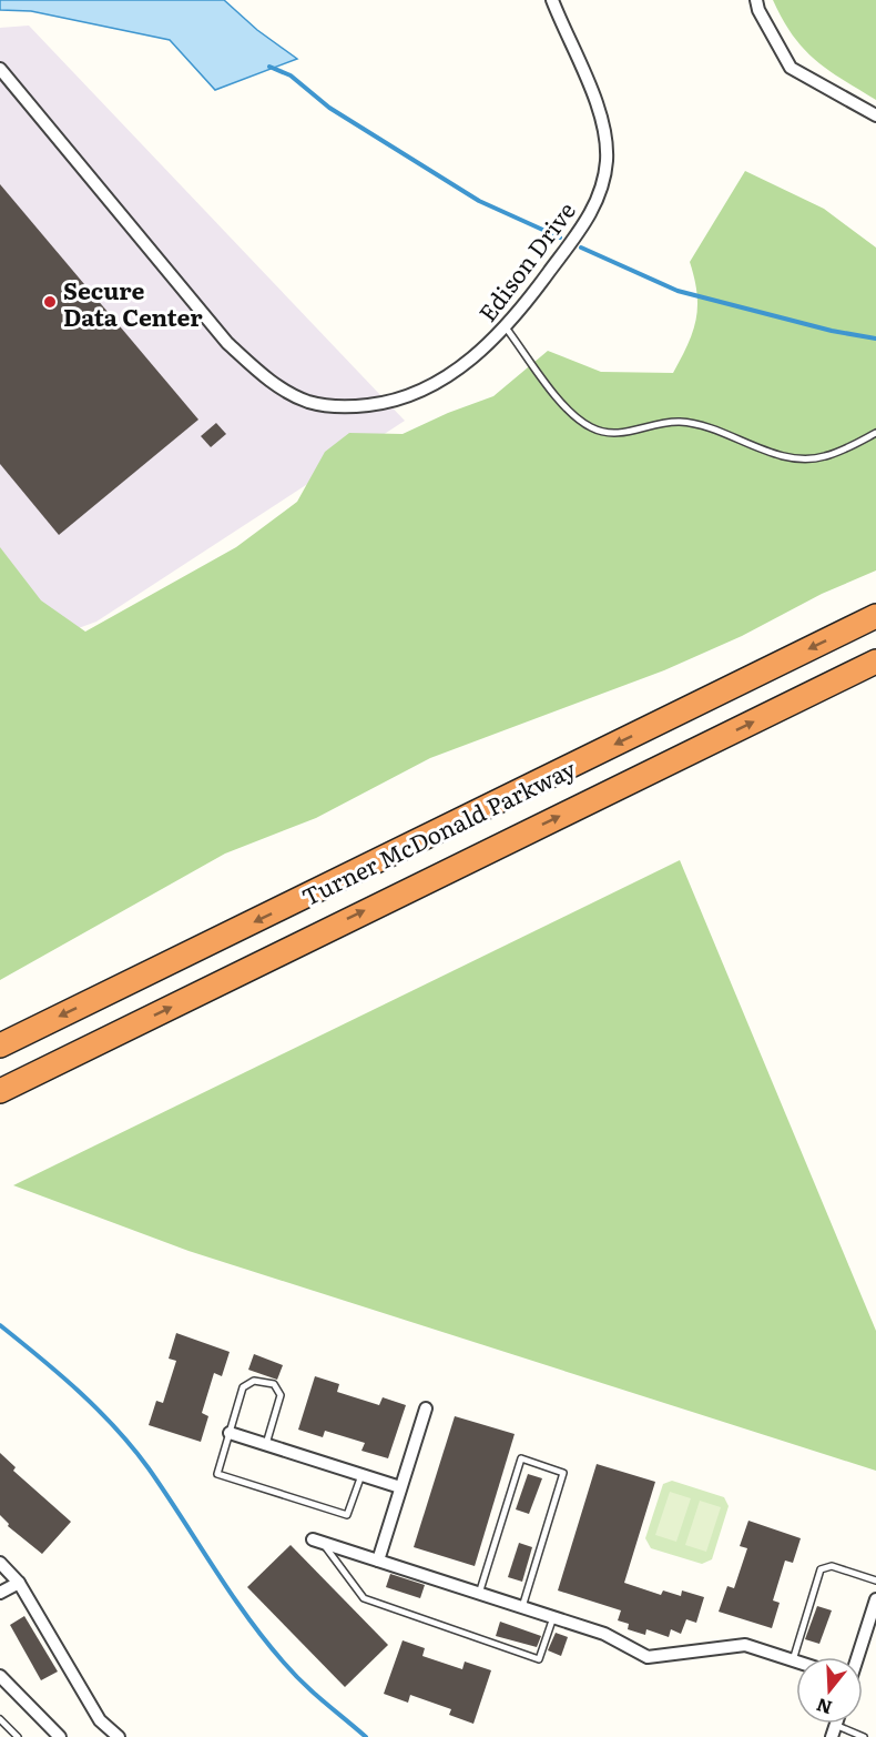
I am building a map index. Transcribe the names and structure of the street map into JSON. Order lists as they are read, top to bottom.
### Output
{
  "streets": {
    "highway": ["Turner McDonald Parkway"],
    "street": ["Edison Drive"]
  },
  "places": ["Secure Data Center"],
  "north": "bottom"
}
